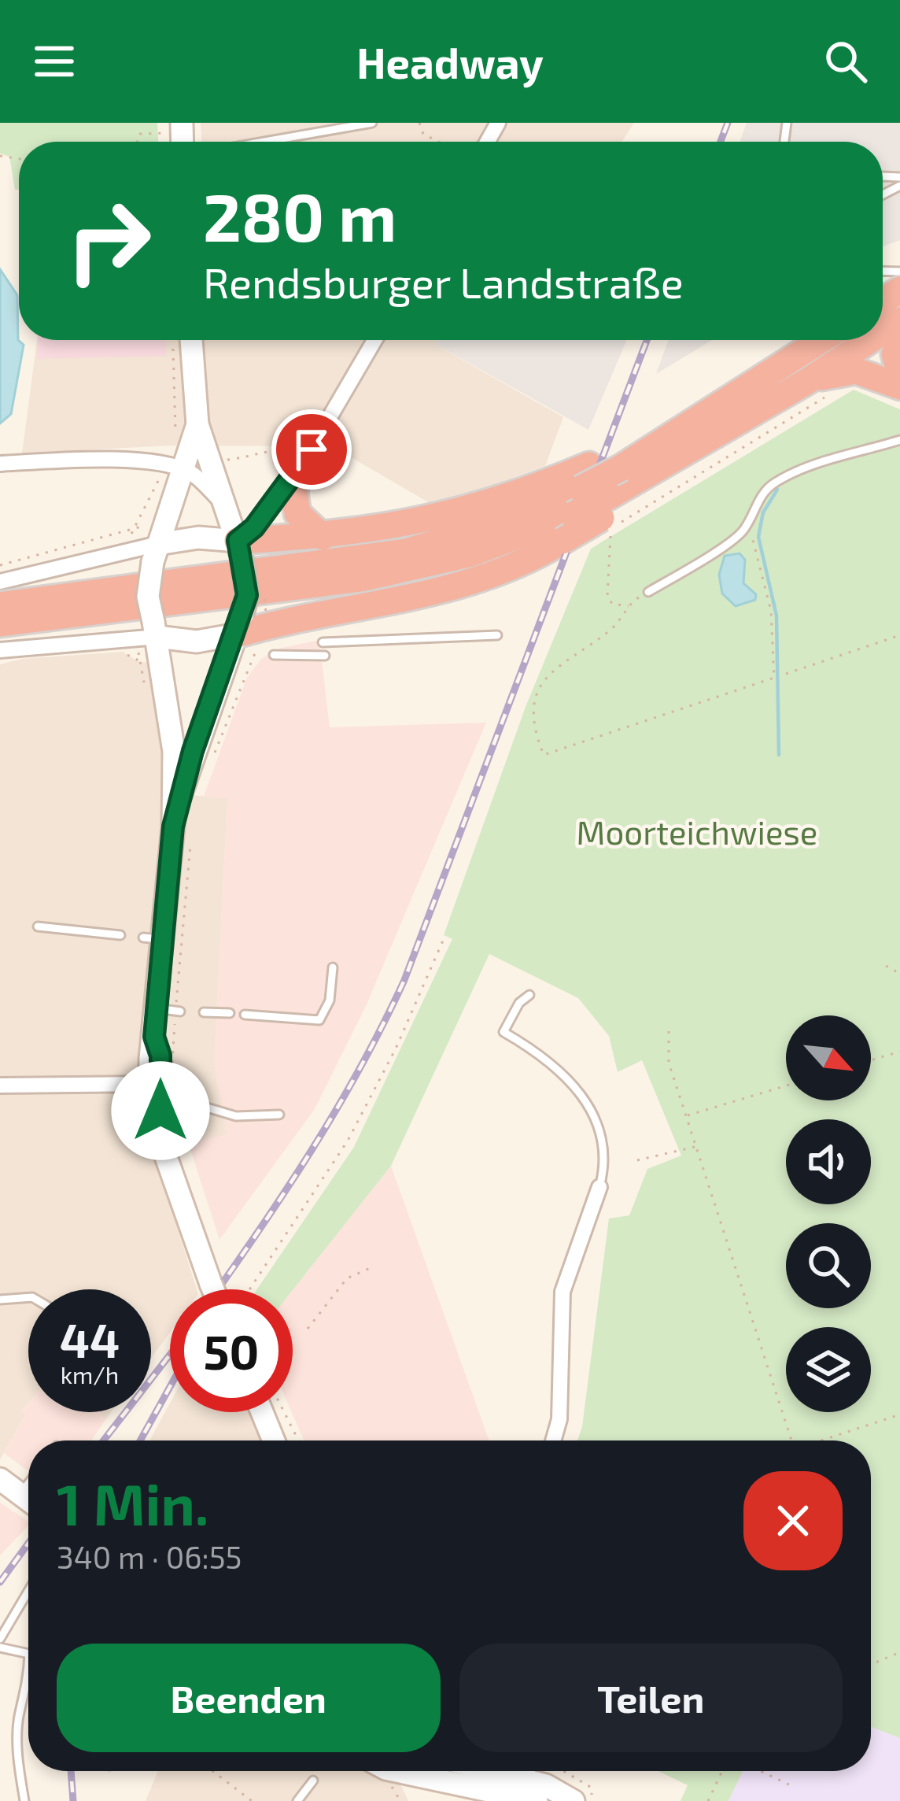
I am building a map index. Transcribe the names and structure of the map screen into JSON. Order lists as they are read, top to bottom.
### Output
{
  "parks": ["Moorteichwiese"],
  "north": "bottom right",
  "page": {
    "header": "Headway",
    "turn": ["280 m", "Rendsburger Landstraße"],
    "speed": "44 km/h",
    "limit": "50",
    "heading": ["1 Min.", "340 m · 06:55"],
    "buttons": ["Beenden", "Teilen"]
  }
}
